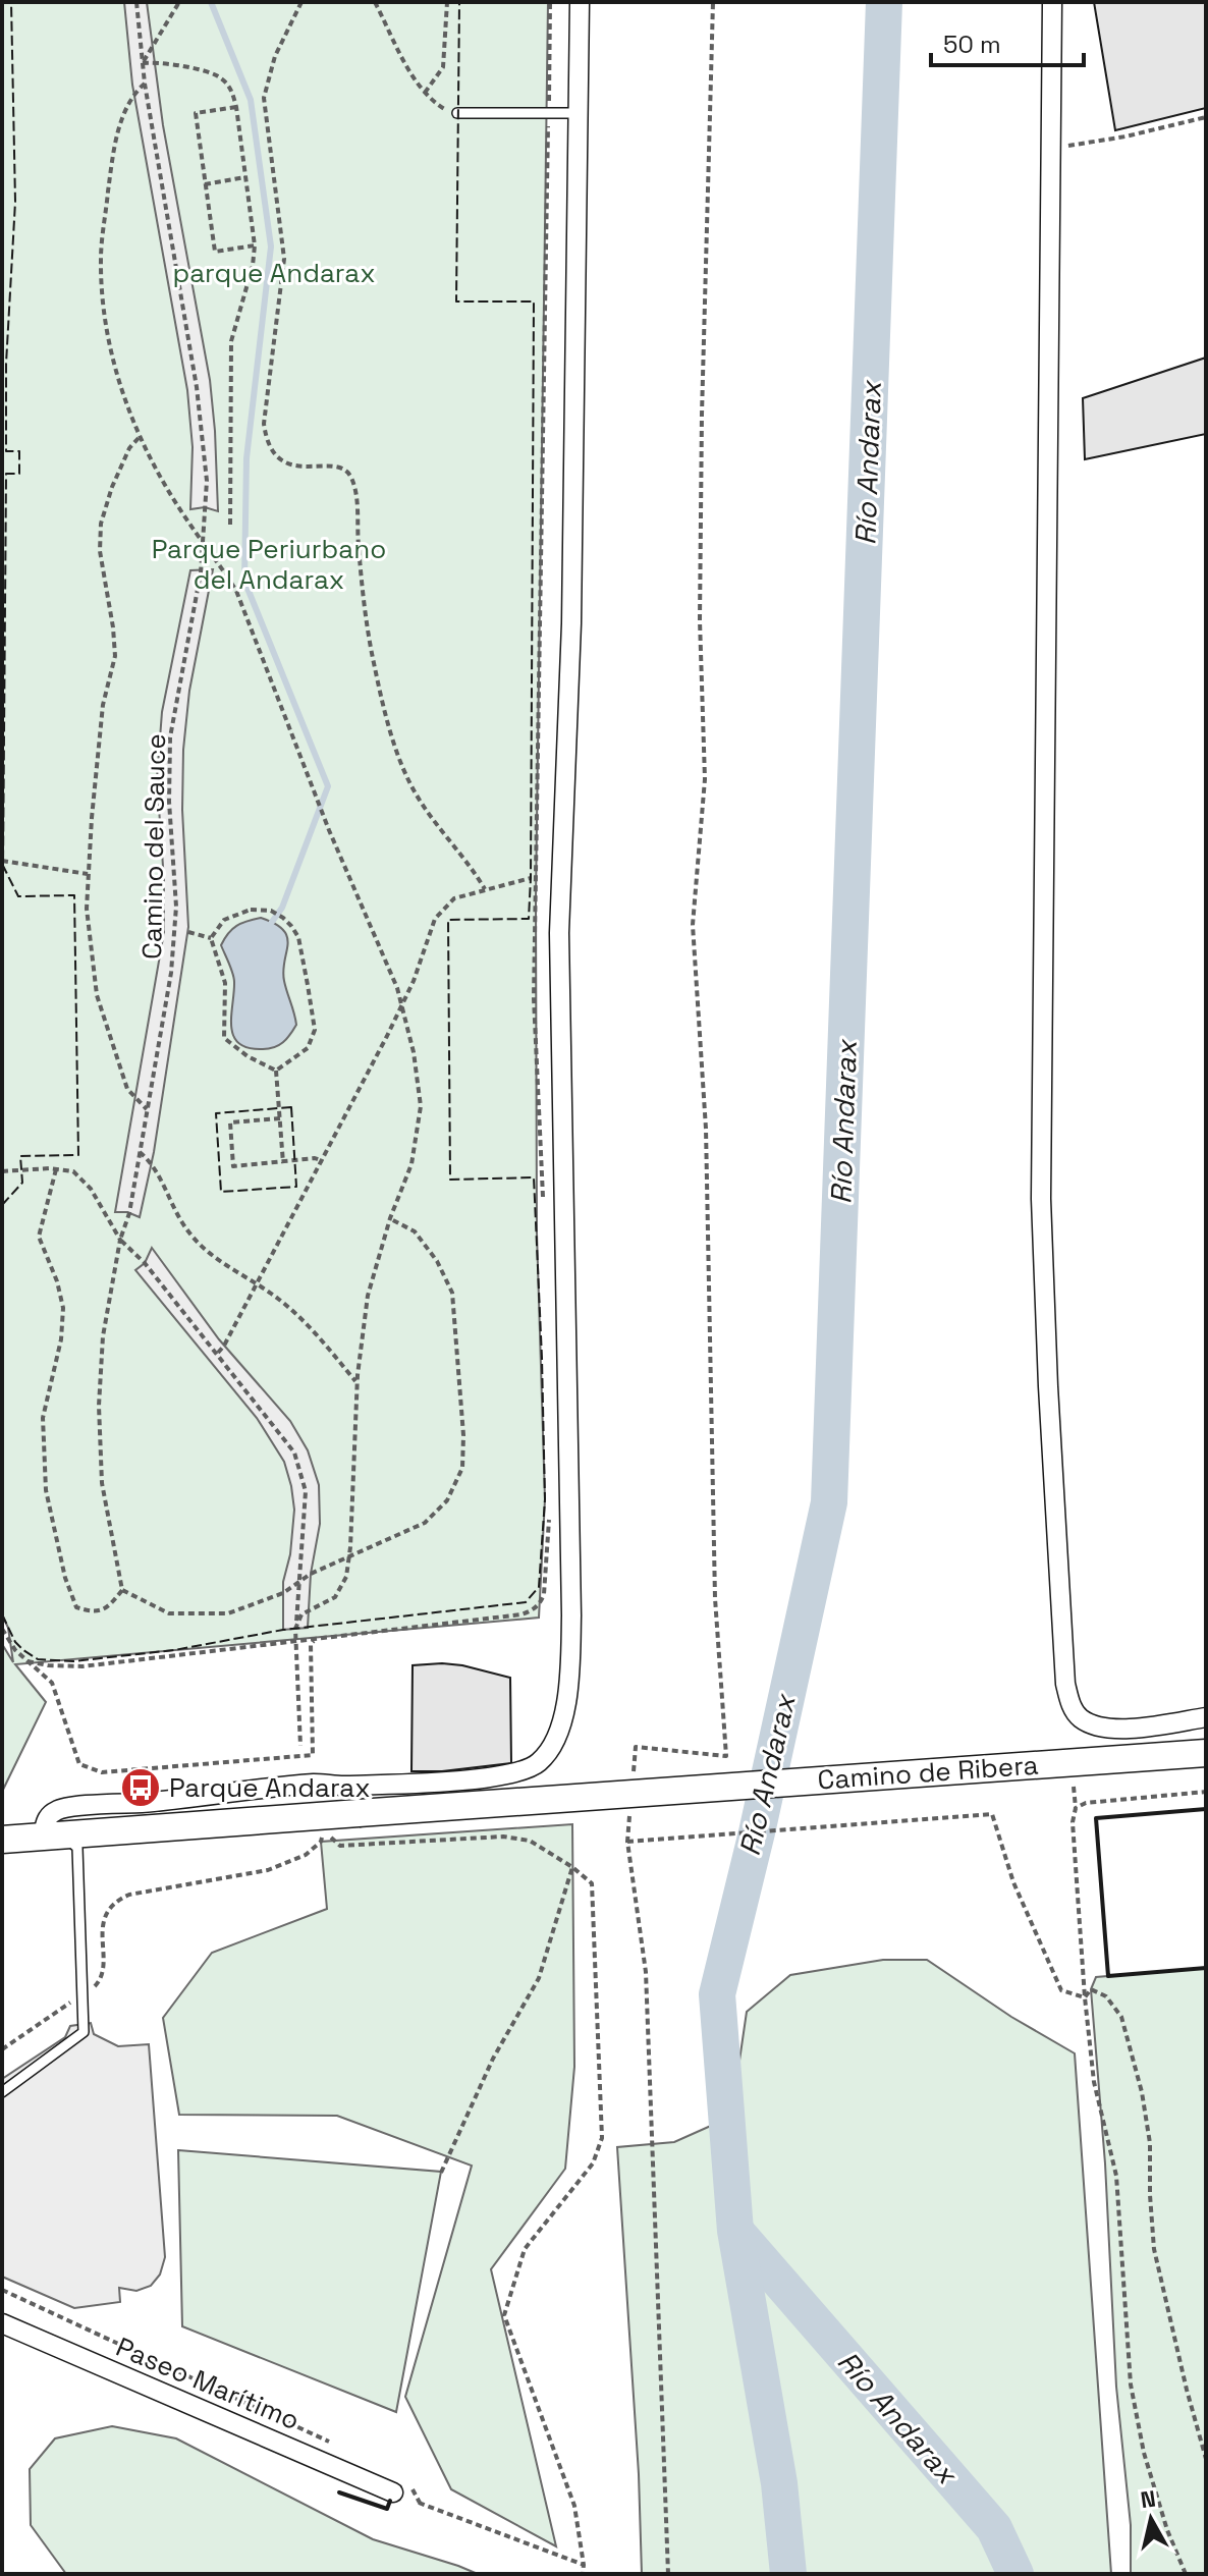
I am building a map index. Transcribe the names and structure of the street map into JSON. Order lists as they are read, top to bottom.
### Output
{
  "streets": {
    "main road": ["Camino de Ribera"],
    "street": ["Paseo Marítimo"],
    "path": ["Camino del Sauce"]
  },
  "water": ["Río Andarax"],
  "parks": ["parque Andarax", "Parque Periurbano del Andarax"],
  "places": {
    "bus stop": ["Parque Andarax"]
  },
  "scale_bar": "50 m",
  "north": "top"
}
